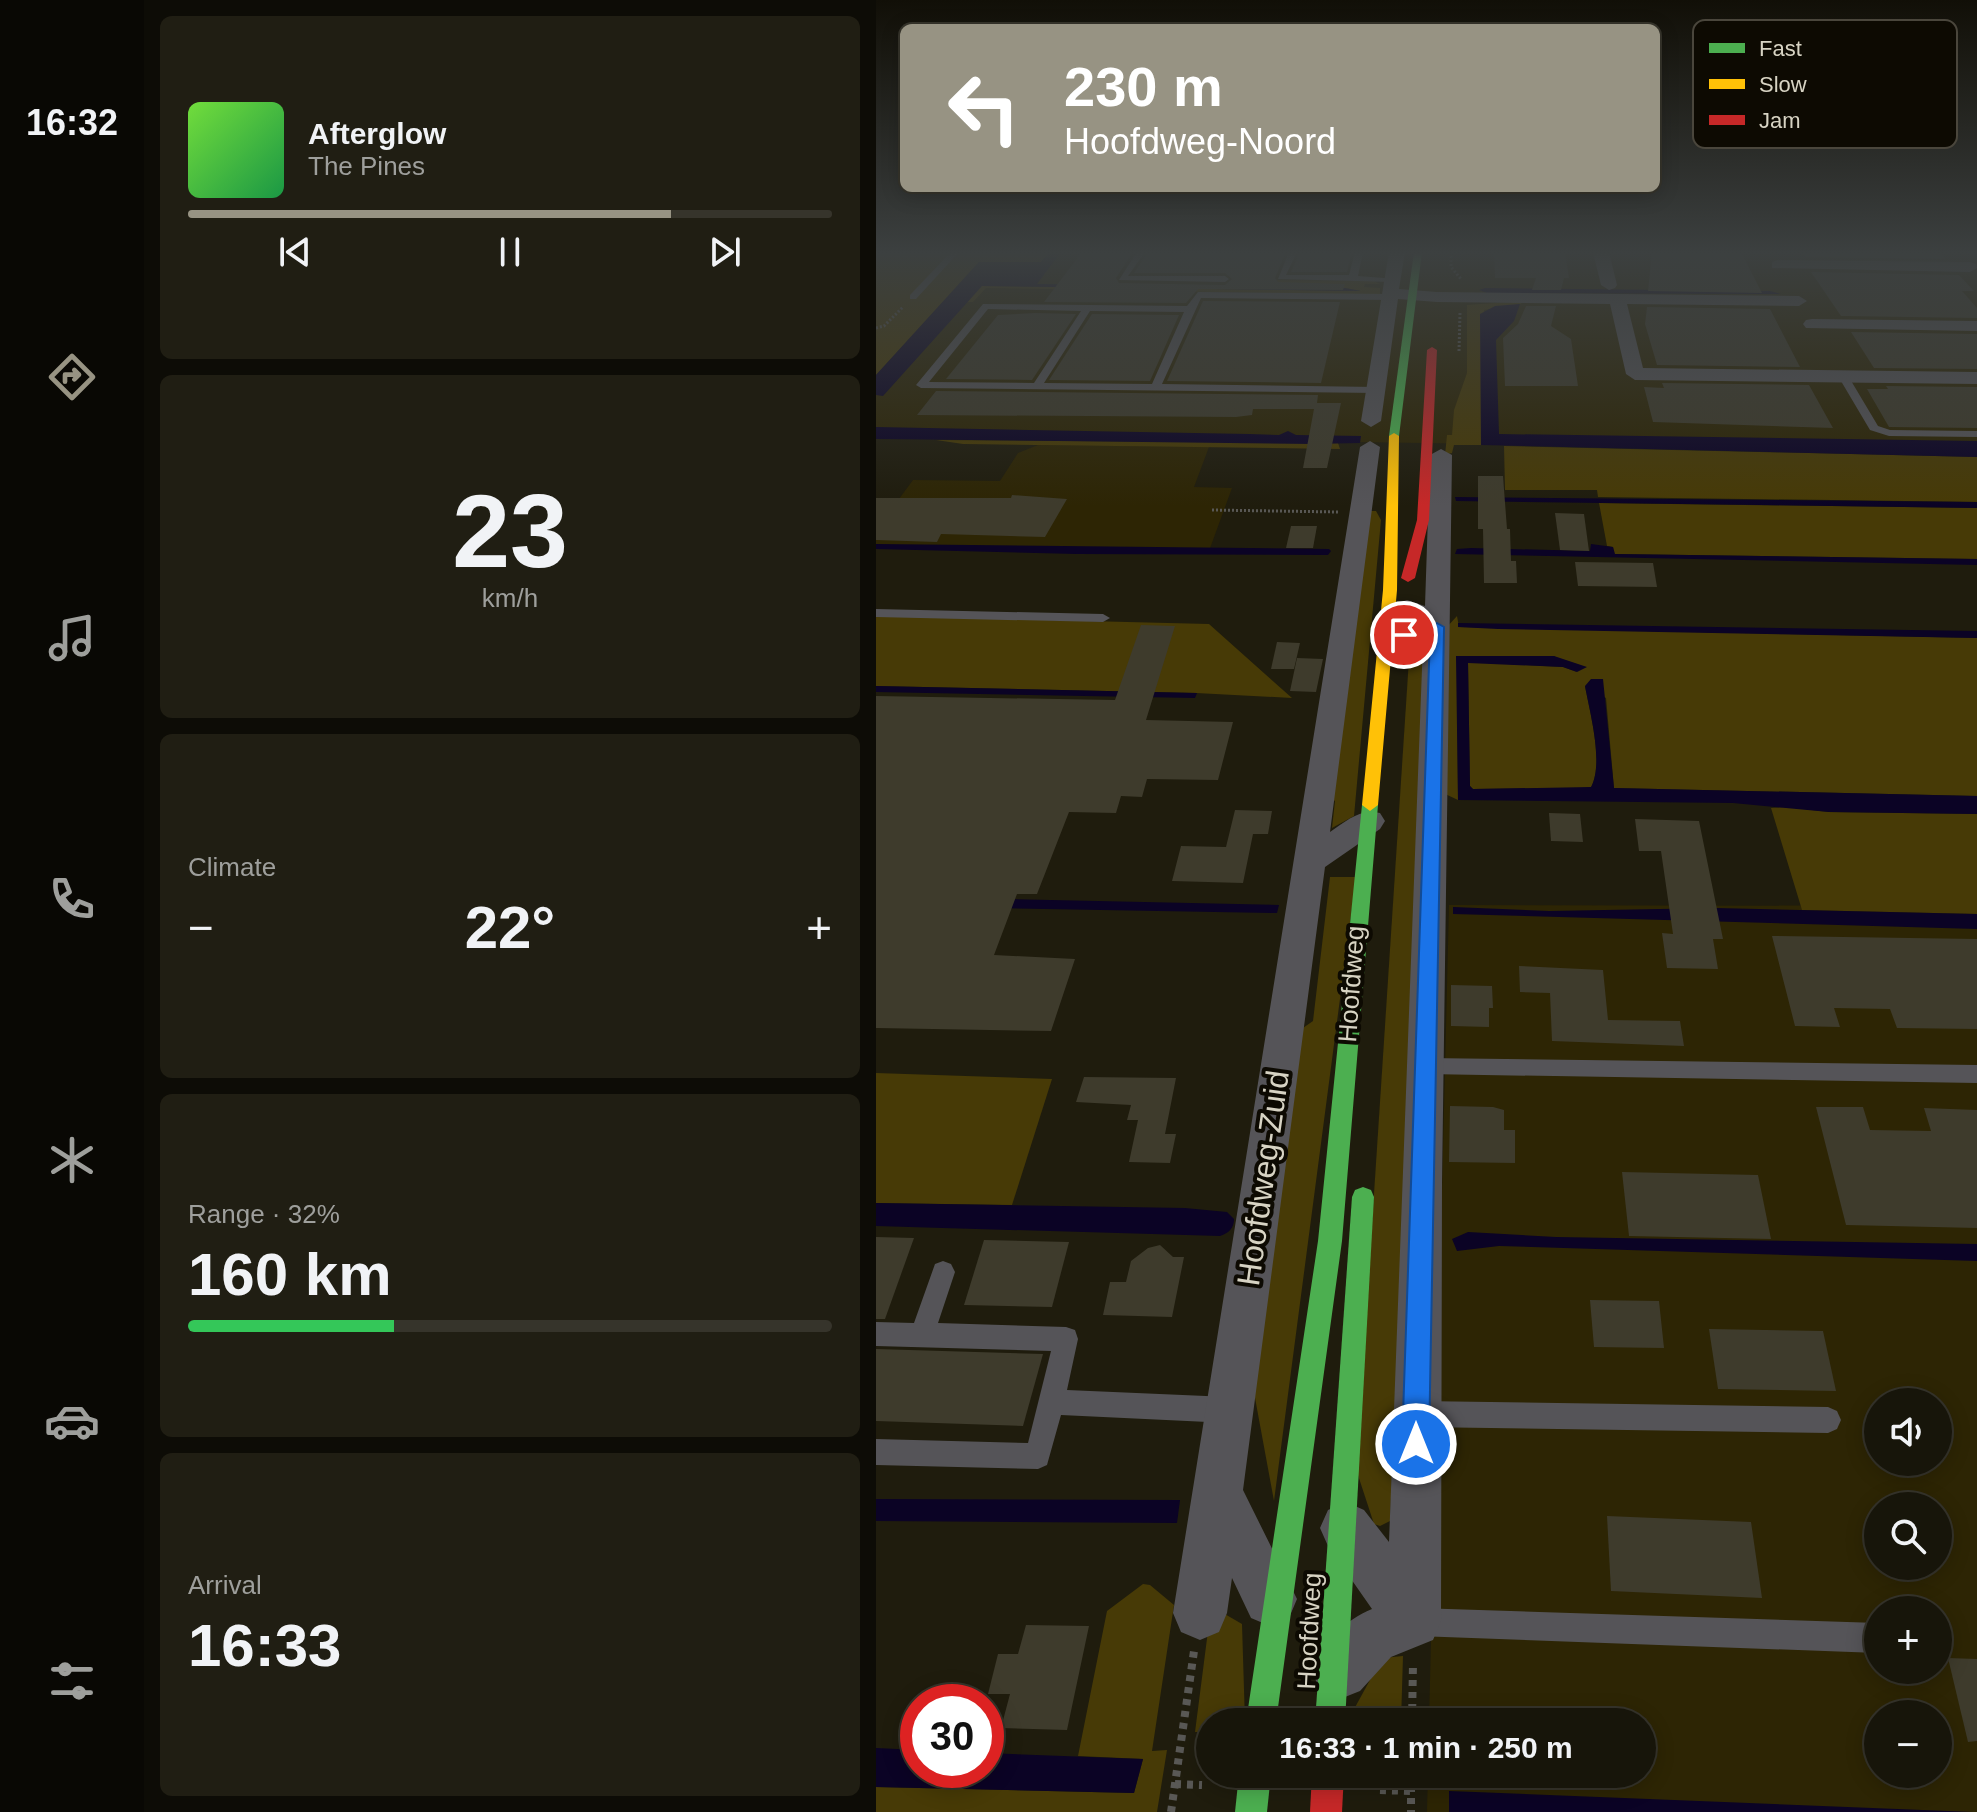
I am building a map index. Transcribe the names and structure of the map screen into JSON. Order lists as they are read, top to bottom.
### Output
{
  "streets": {
    "main road": ["Hoofdweg"],
    "street": ["Hoofdweg-Zuid"]
  },
  "crossings": [
    ["Hoofdweg", "Hoofdweg-Zuid"]
  ],
  "legend": ["Fast", "Slow", "Jam"],
  "page": {
    "tabs": "16:32",
    "turn": ["230 m", "Hoofdweg-Noord"],
    "song": ["Afterglow", "The Pines"],
    "tile": [
      ["23", "km/h"],
      "Climate",
      ["Range · 32%", "160 km"],
      ["Arrival", "16:33"]
    ],
    "heat": ["−", "22°", "+"],
    "map_buttons": ["+", "−"],
    "limit": "30",
    "trip": "16:33 · 1 min · 250 m"
  }
}
